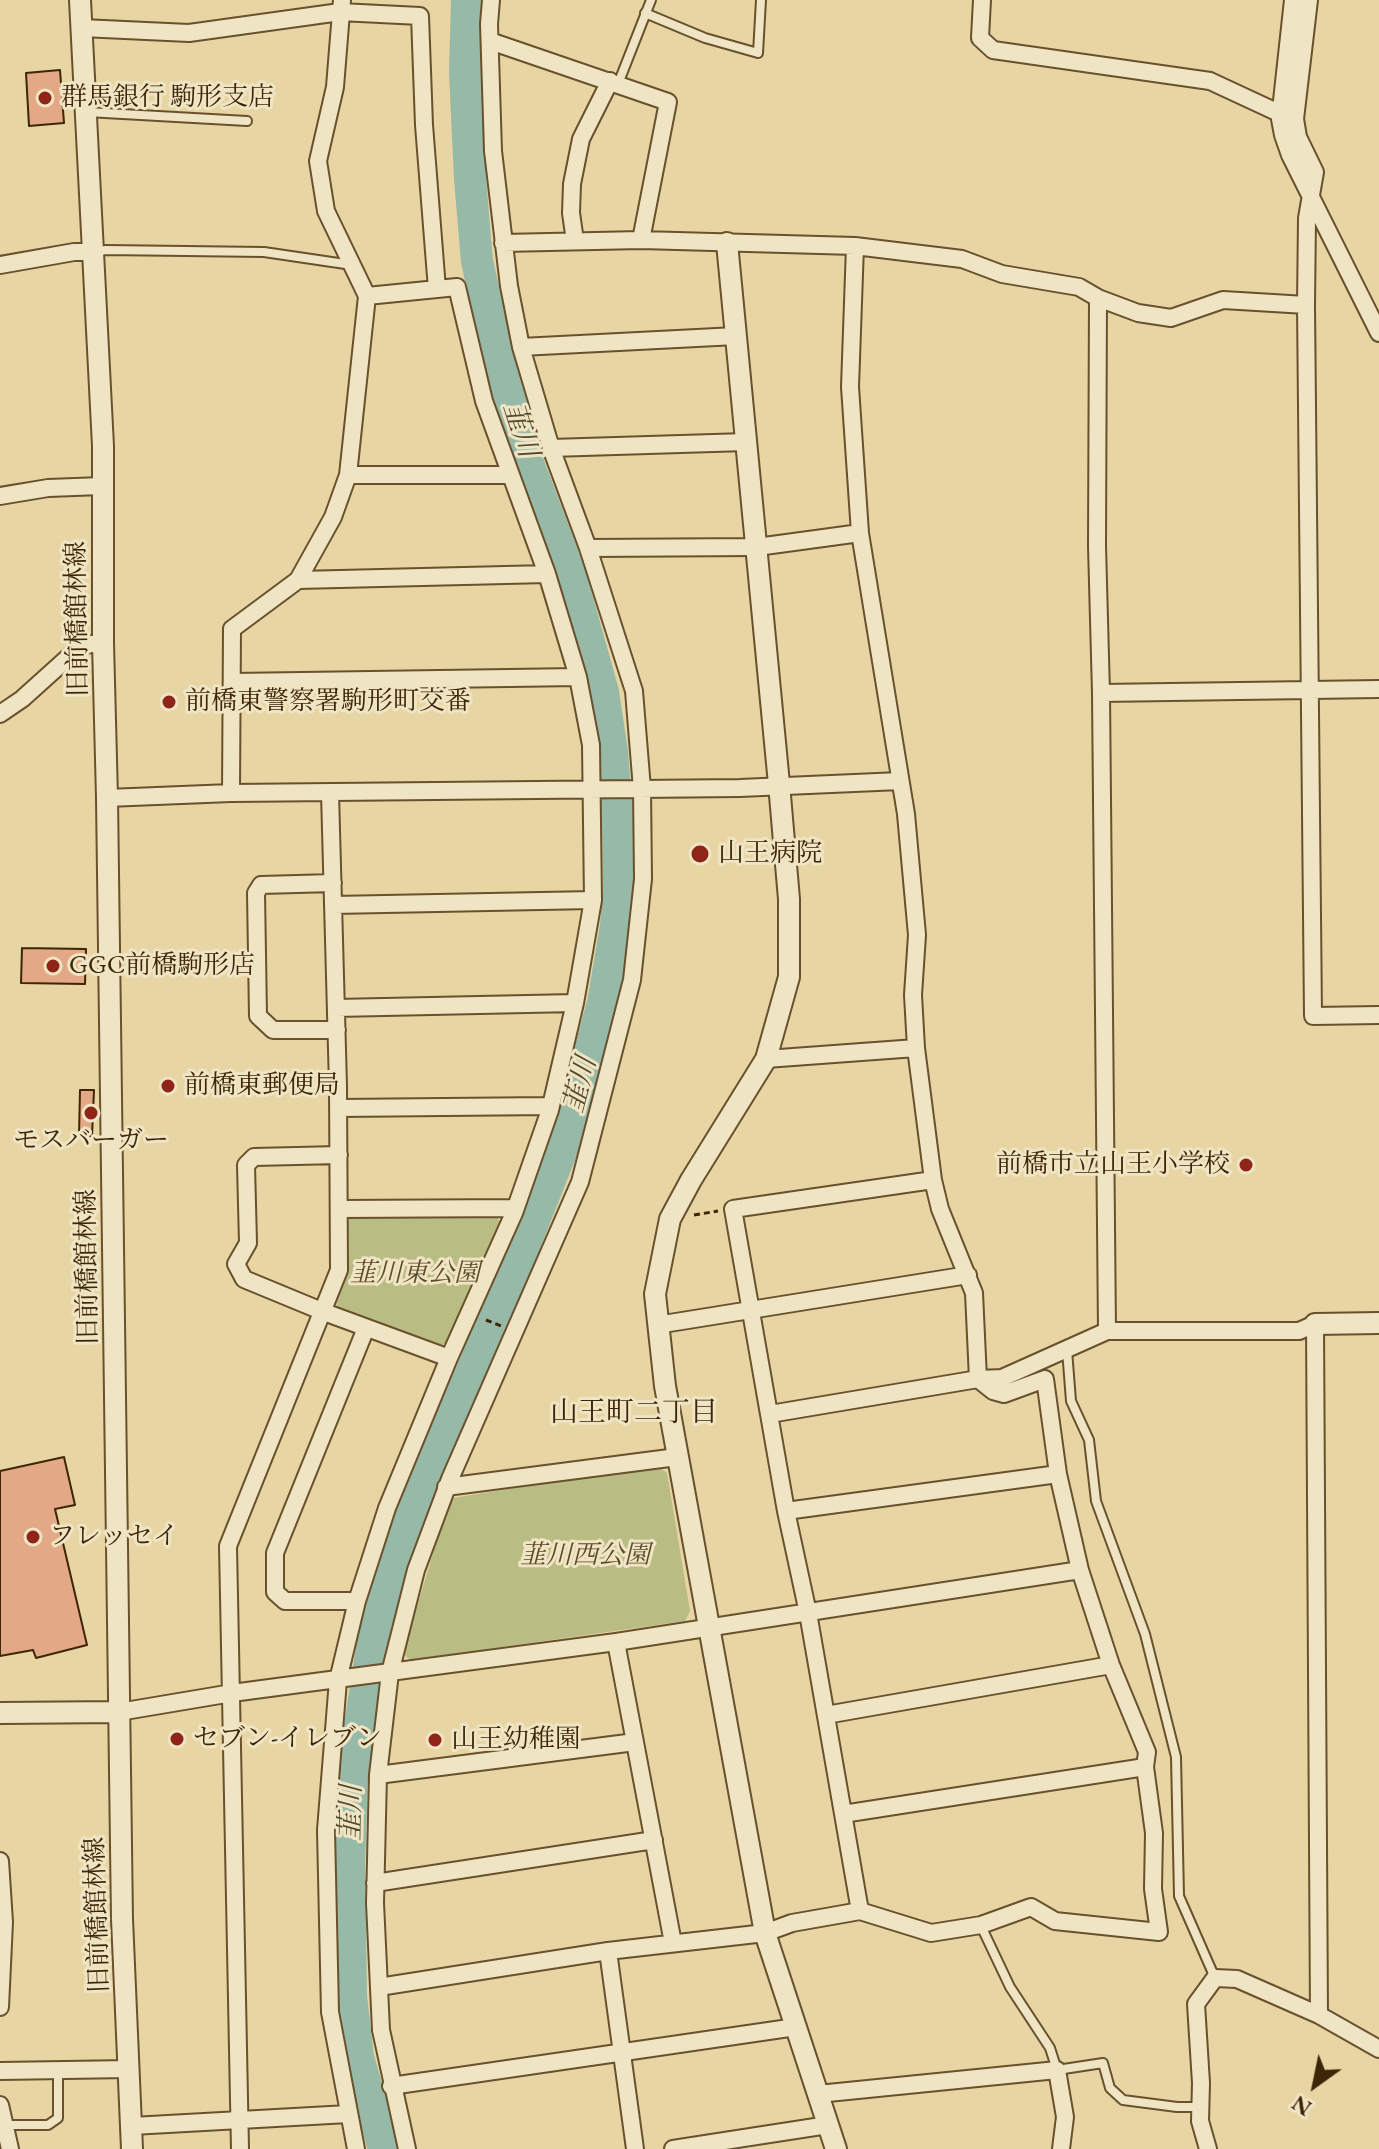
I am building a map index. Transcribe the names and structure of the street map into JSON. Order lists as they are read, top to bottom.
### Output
{
  "streets": {
    "street": ["旧前橋館林線"]
  },
  "districts": ["山王町二丁目"],
  "water": ["韮川"],
  "parks": ["韮川東公園", "韮川西公園"],
  "places": [
    "群馬銀行 駒形支店",
    "前橋東警察署駒形町交番",
    "山王病院",
    "GGC前橋駒形店",
    "前橋東郵便局",
    "モスバーガー",
    "前橋市立山王小学校",
    "フレッセイ",
    "セブン-イレブン",
    "山王幼稚園"
  ],
  "north": "bottom left"
}
